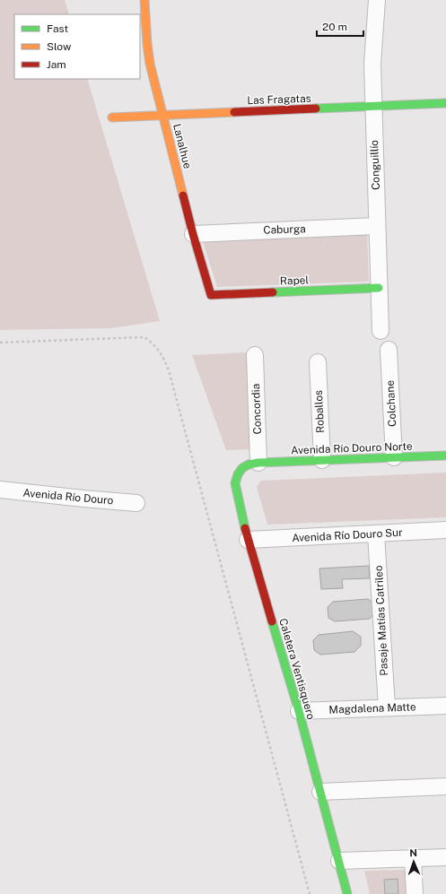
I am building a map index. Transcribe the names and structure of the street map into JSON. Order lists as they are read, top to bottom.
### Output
{
  "streets": {
    "street": [
      "Las Fragatas",
      "Lanalhue",
      "Conguillío",
      "Caburga",
      "Rapel",
      "Colchane",
      "Concordia",
      "Roballos",
      "Avenida Río Douro Norte",
      "Avenida Río Douro",
      "Avenida Río Douro Sur",
      "Pasaje Matías Catrileo",
      "Caletera Ventisquero",
      "Magdalena Matte"
    ]
  },
  "crossings": [
    ["Las Fragatas", "Lanalhue"],
    ["Las Fragatas", "Conguillío"],
    ["Lanalhue", "Caburga"],
    ["Lanalhue", "Rapel"],
    ["Conguillío", "Caburga"],
    ["Conguillío", "Rapel"],
    ["Colchane", "Avenida Río Douro Norte"],
    ["Concordia", "Avenida Río Douro Norte"],
    ["Concordia", "Caletera Ventisquero"],
    ["Roballos", "Avenida Río Douro Norte"],
    ["Avenida Río Douro Norte", "Caletera Ventisquero"],
    ["Avenida Río Douro Sur", "Pasaje Matías Catrileo"],
    ["Avenida Río Douro Sur", "Caletera Ventisquero"],
    ["Pasaje Matías Catrileo", "Magdalena Matte"],
    ["Caletera Ventisquero", "Magdalena Matte"]
  ],
  "legend": ["Fast", "Slow", "Jam"],
  "scale_bar": "20 m",
  "north": "top"
}
